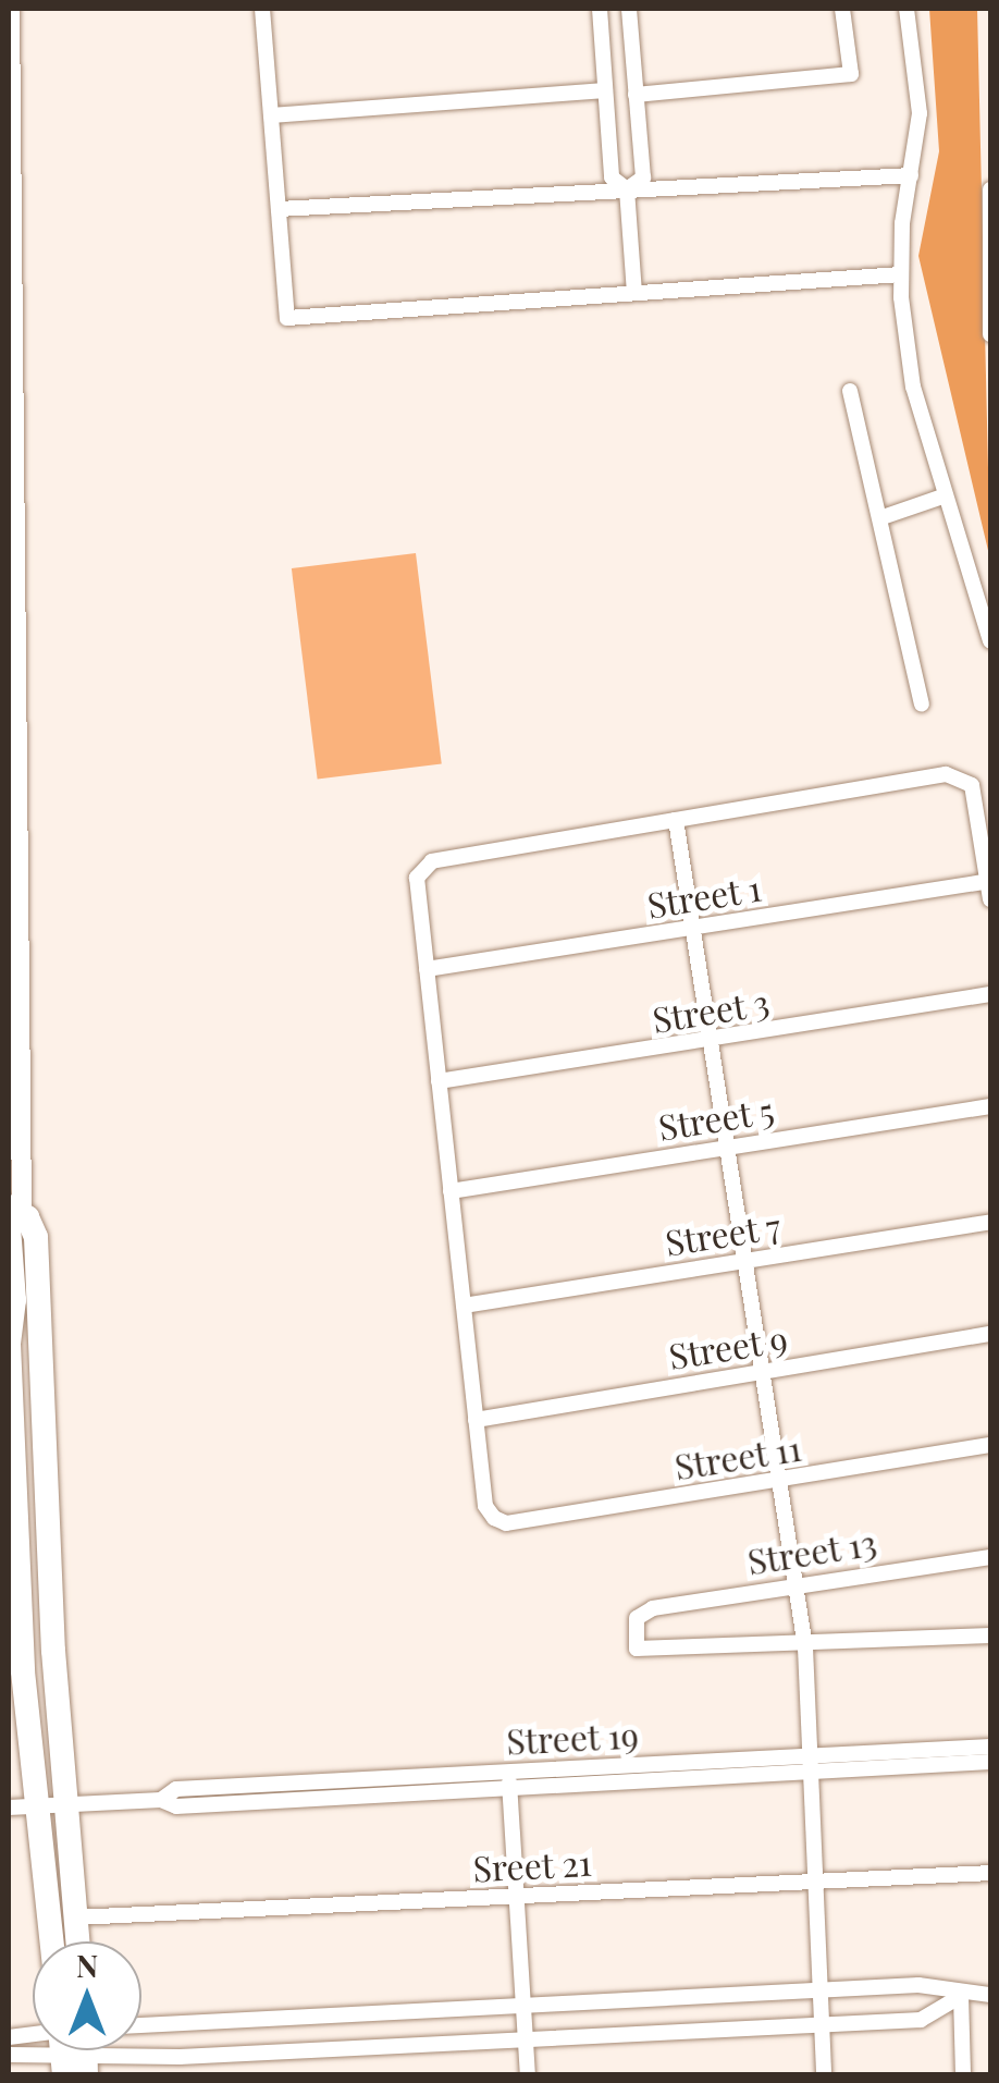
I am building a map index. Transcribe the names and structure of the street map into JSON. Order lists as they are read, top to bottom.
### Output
{
  "streets": {
    "street": [
      "Street 1",
      "Street 3",
      "Street 5",
      "Street 7",
      "Street 9",
      "Street 11",
      "Street 13",
      "Street 19",
      "Sreet 21"
    ]
  },
  "crossings": [
    ["Street 9", "Street 11"]
  ],
  "north": "top"
}
